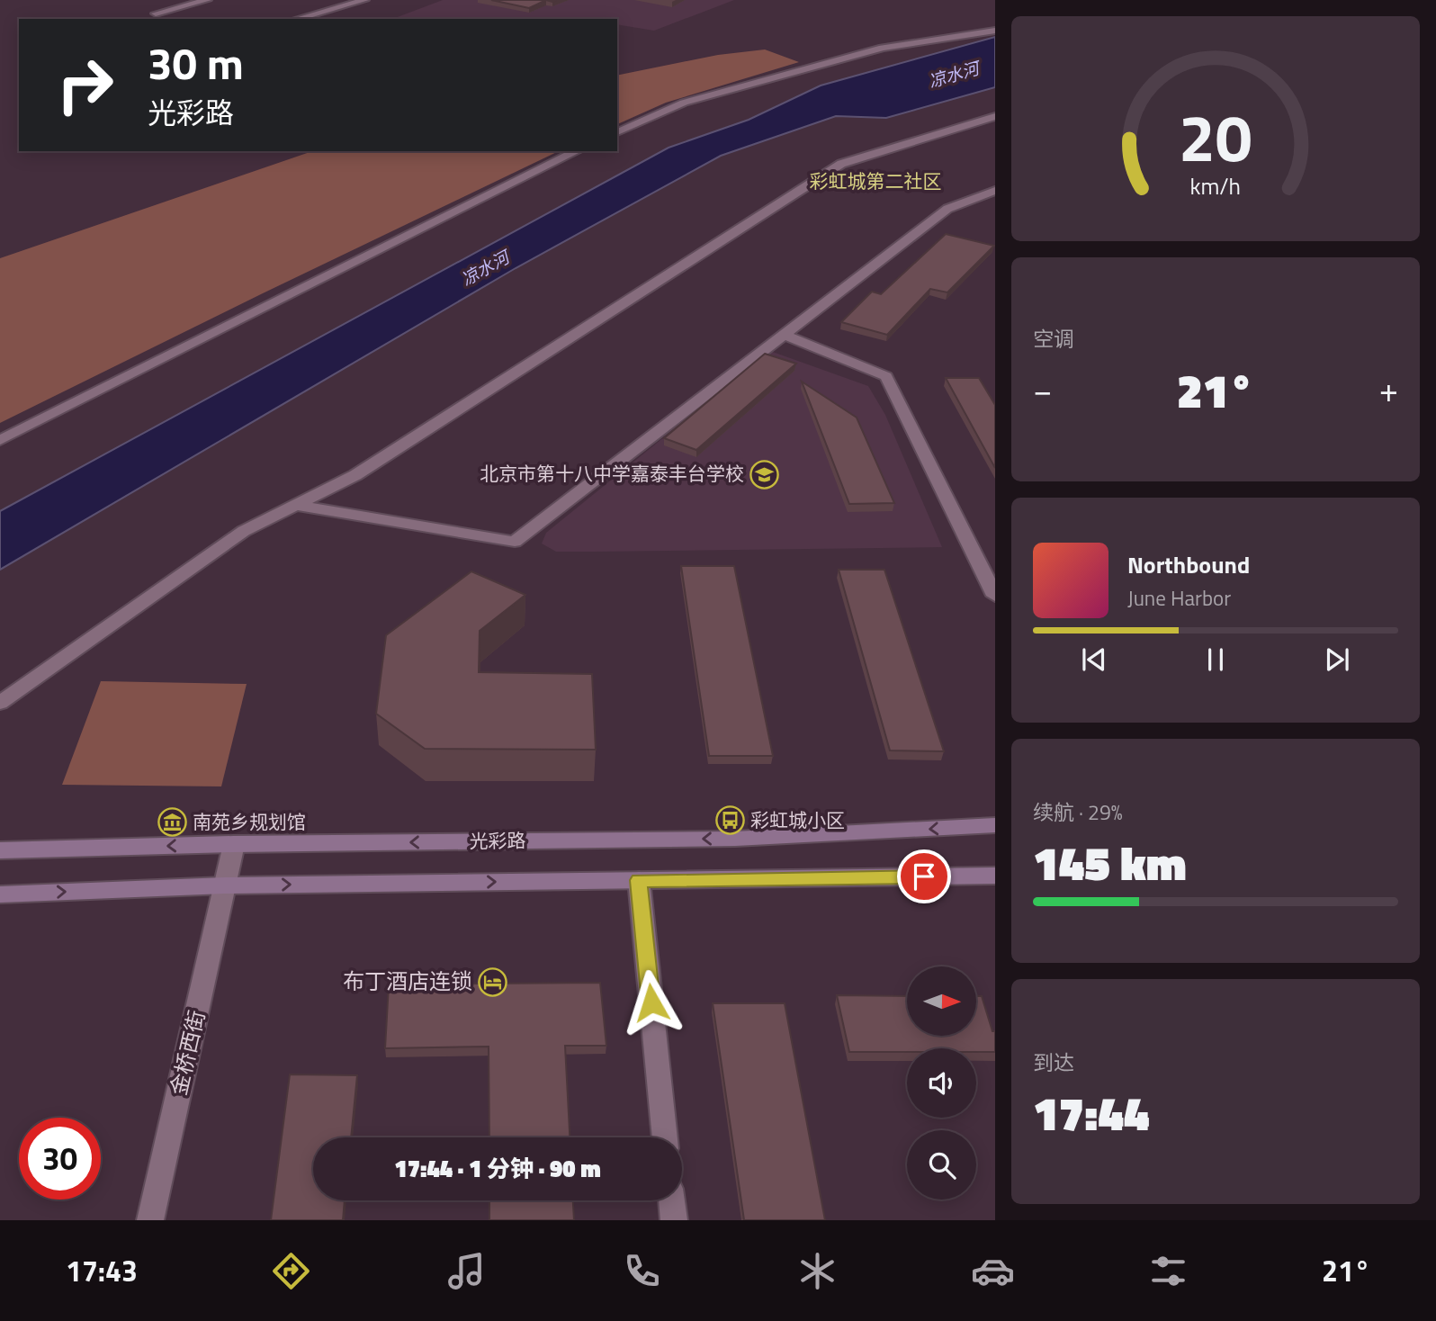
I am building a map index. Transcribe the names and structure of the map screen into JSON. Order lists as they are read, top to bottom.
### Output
{
  "streets": {
    "main road": ["光彩路"],
    "street": ["金桥西街"]
  },
  "crossings": [
    ["光彩路", "金桥西街"]
  ],
  "districts": ["彩虹城第二社区"],
  "water": ["凉水河"],
  "places": {
    "school or university": ["北京市第十八中学嘉泰丰台学校"],
    "bus stop": ["彩虹城小区"],
    "museum": ["南苑乡规划馆"],
    "hotel": ["布丁酒店连锁"]
  },
  "north": "right",
  "page": {
    "turn": ["30 m", "光彩路"],
    "tile": [
      "空调",
      ["续航 · 29%", "145 km"],
      ["到达", "17:44"]
    ],
    "heat": ["−", "21°", "+"],
    "song": ["Northbound", "June Harbor"],
    "limit": "30",
    "trip": "17:44 · 1 分钟 · 90 m",
    "tabs": ["17:43", "21°"],
    "gauge": ["20", "km/h"]
  }
}
